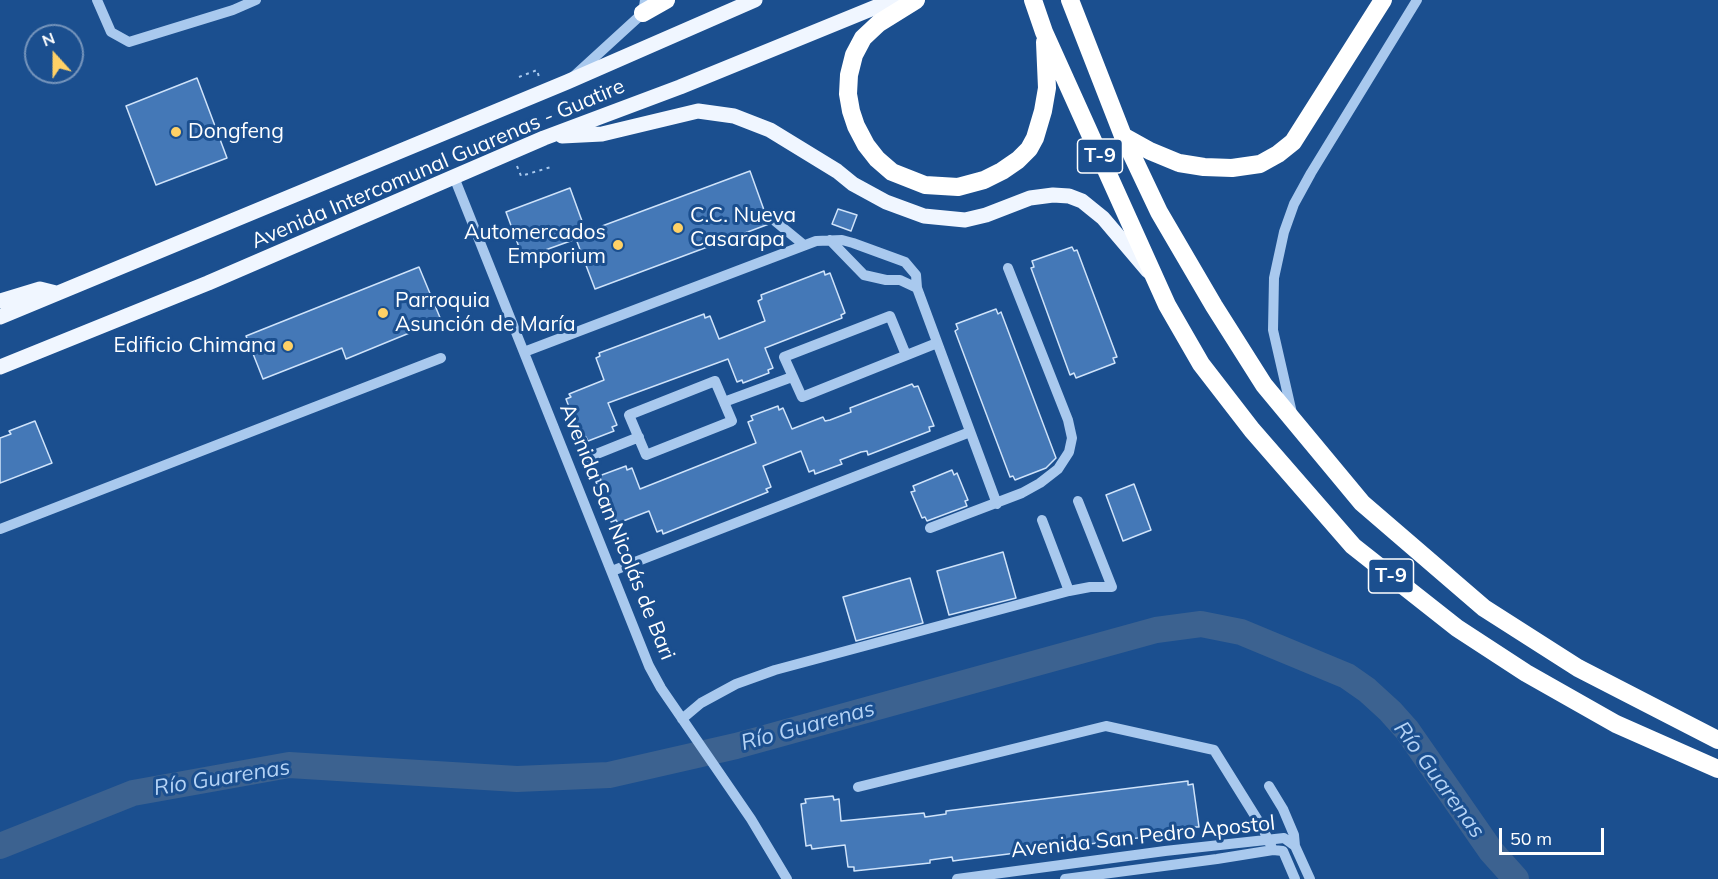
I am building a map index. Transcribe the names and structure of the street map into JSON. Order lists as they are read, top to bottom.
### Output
{
  "streets": {
    "highway": ["T-9"],
    "main road": ["Avenida Intercomunal Guarenas - Guatire"],
    "street": ["Avenida San Nicolás de Bari", "Avenida San Pedro Apostol"]
  },
  "crossings": [
    ["Avenida Intercomunal Guarenas - Guatire", "Avenida San Nicolás de Bari"]
  ],
  "water": ["Río Guarenas"],
  "places": [
    "Dongfeng",
    "C.C. Nueva Casarapa",
    "Automercados Emporium",
    "Parroquia Asunción de María",
    "Edificio Chimana"
  ],
  "scale_bar": "50 m",
  "north": "top"
}
